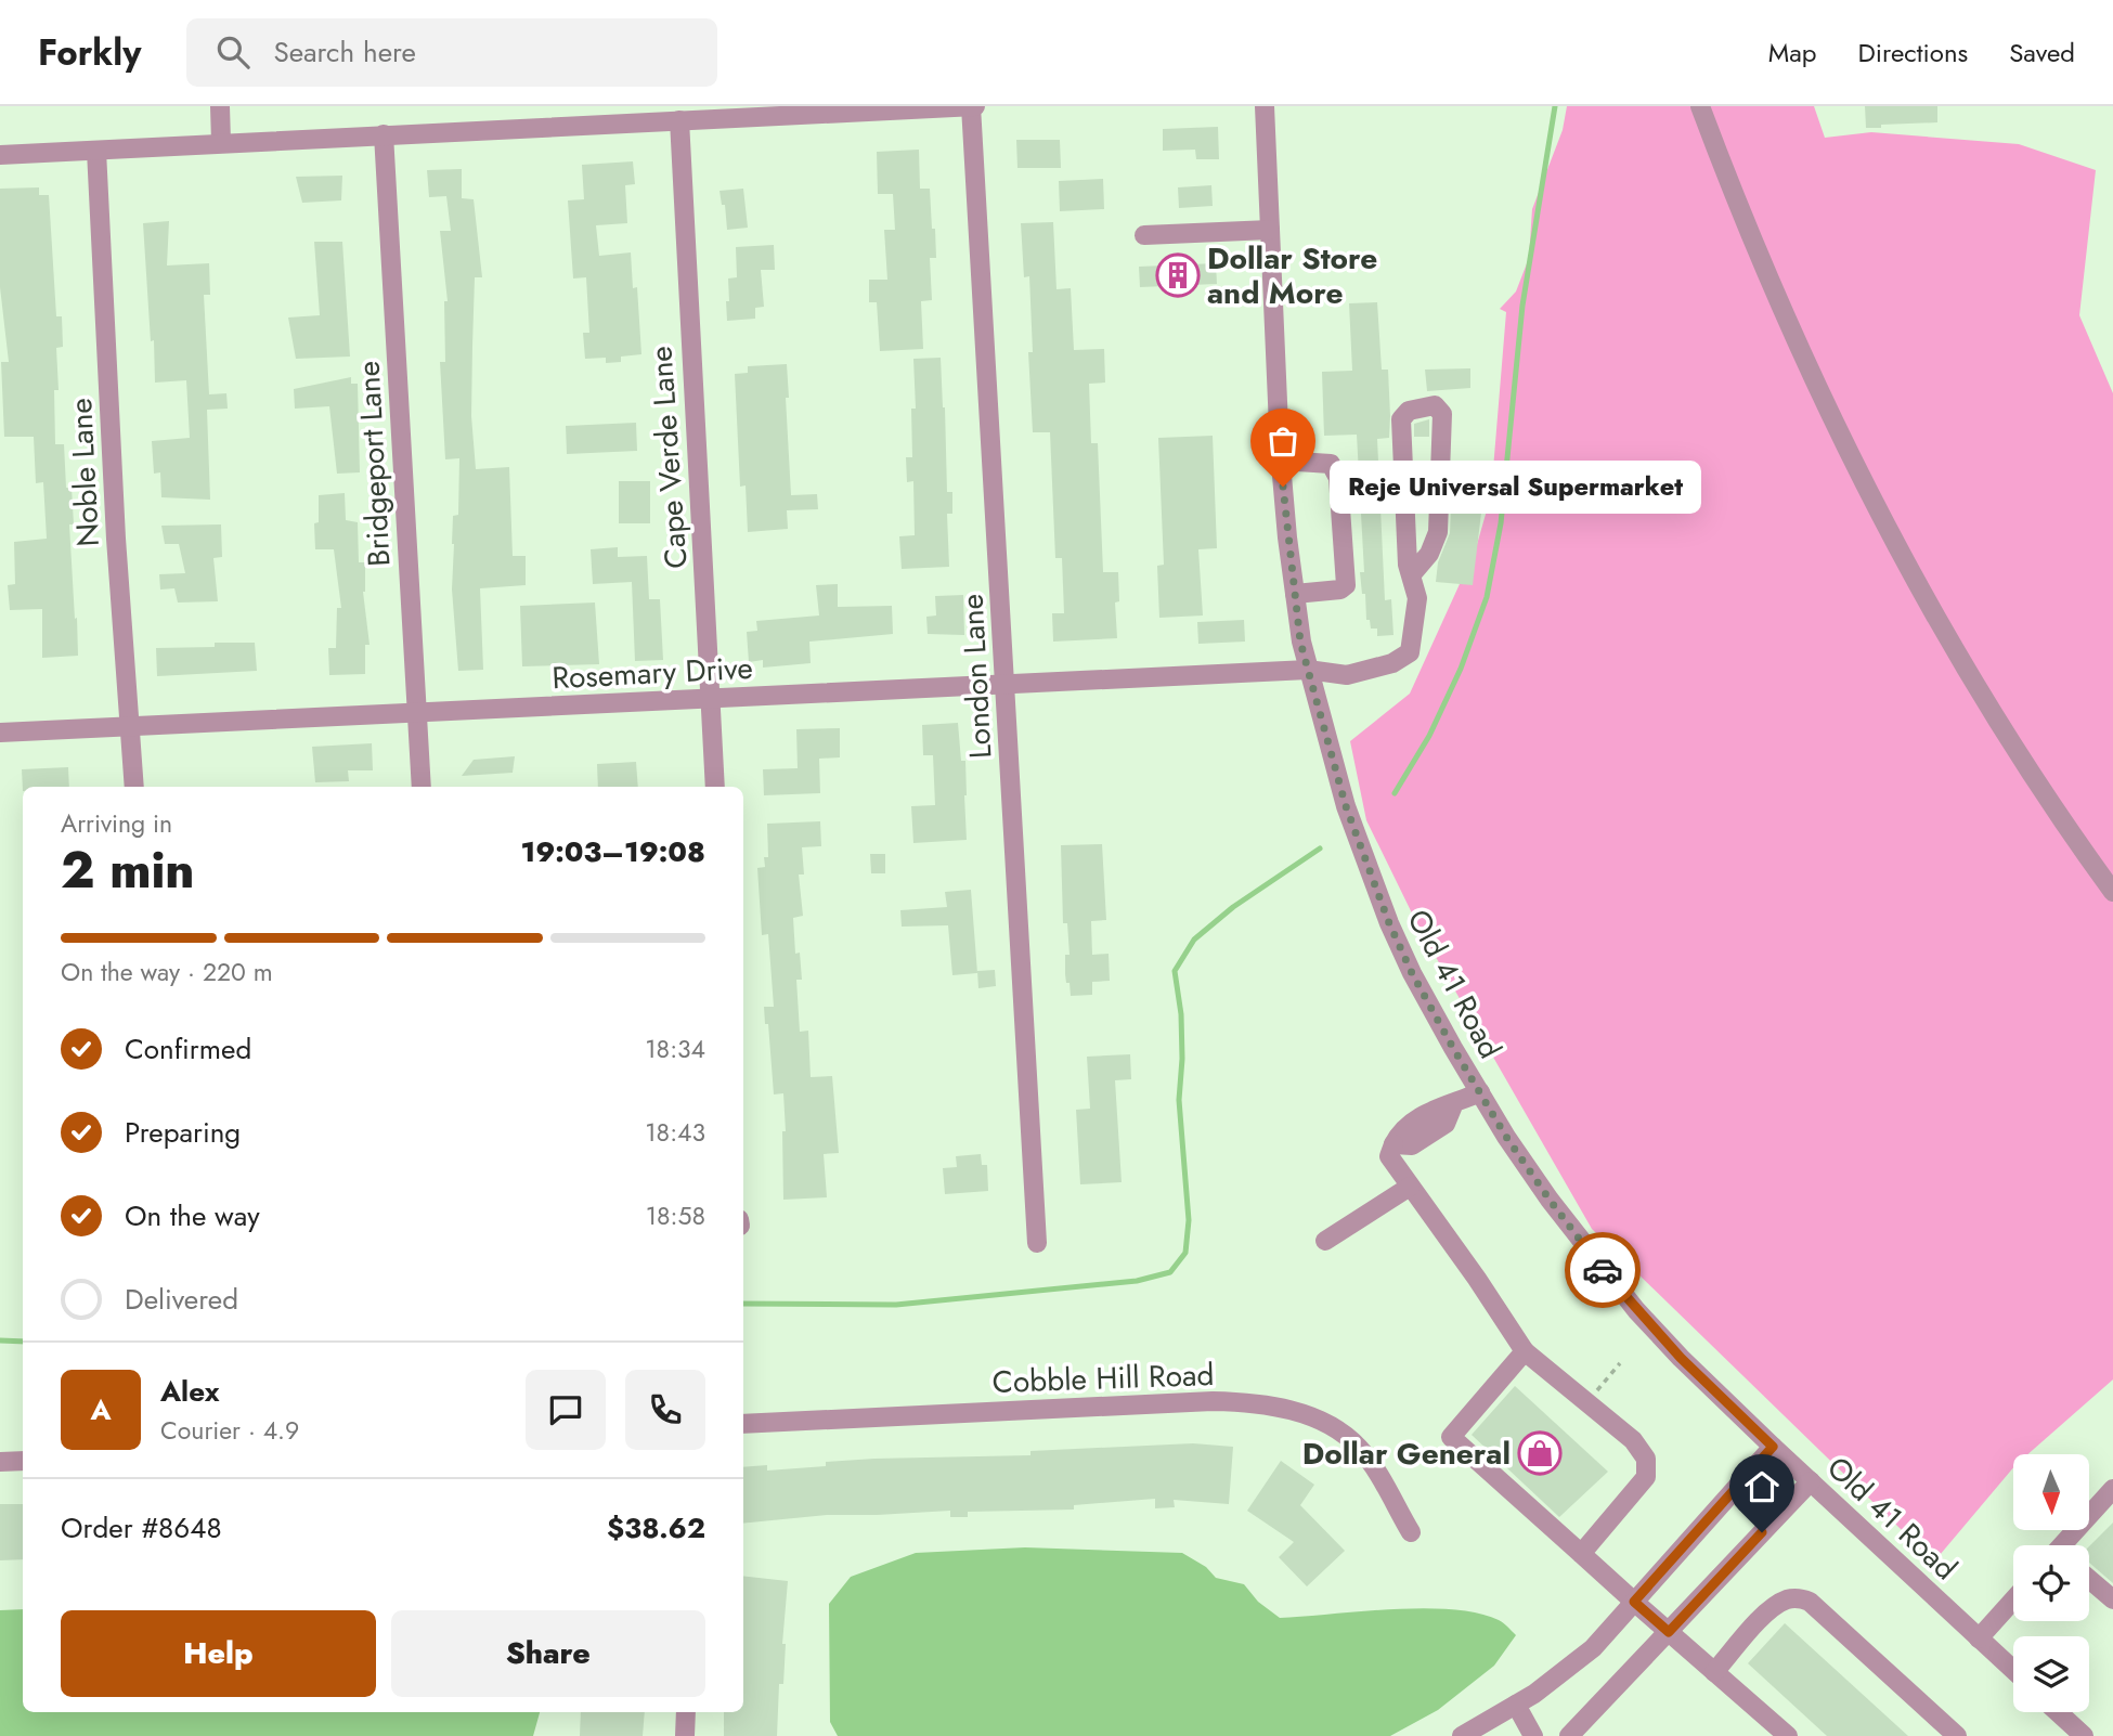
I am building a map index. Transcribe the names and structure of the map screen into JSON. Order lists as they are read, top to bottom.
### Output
{
  "streets": {
    "street": [
      "Cape Verde Lane",
      "Bridgeport Lane",
      "Noble Lane",
      "Rosemary Drive",
      "London Lane",
      "Old 41 Road",
      "Cobble Hill Road"
    ]
  },
  "crossings": [
    ["Cape Verde Lane", "Rosemary Drive"],
    ["Bridgeport Lane", "Rosemary Drive"],
    ["Noble Lane", "Rosemary Drive"],
    ["Rosemary Drive", "London Lane"],
    ["Rosemary Drive", "Old 41 Road"]
  ],
  "places": {
    "building": ["Dollar Store and More"],
    "other": ["Reje Universal Supermarket"],
    "shop": ["Dollar General"]
  },
  "north": "bottom",
  "page": {
    "header": "Forkly",
    "search": "Search here",
    "nav": ["Map", "Directions", "Saved"],
    "bubble": "Reje Universal Supermarket",
    "heading": ["2 min", "Arriving in", "19:03–19:08"],
    "panel": [
      "Alex",
      "Courier · 4.9",
      "Order #8648",
      "$38.62"
    ],
    "bar": "On the way · 220 m",
    "list": [
      ["Confirmed", "18:34"],
      ["Preparing", "18:43"],
      ["On the way", "18:58"],
      "Delivered"
    ],
    "round": "A",
    "buttons": ["Help", "Share"]
  }
}
